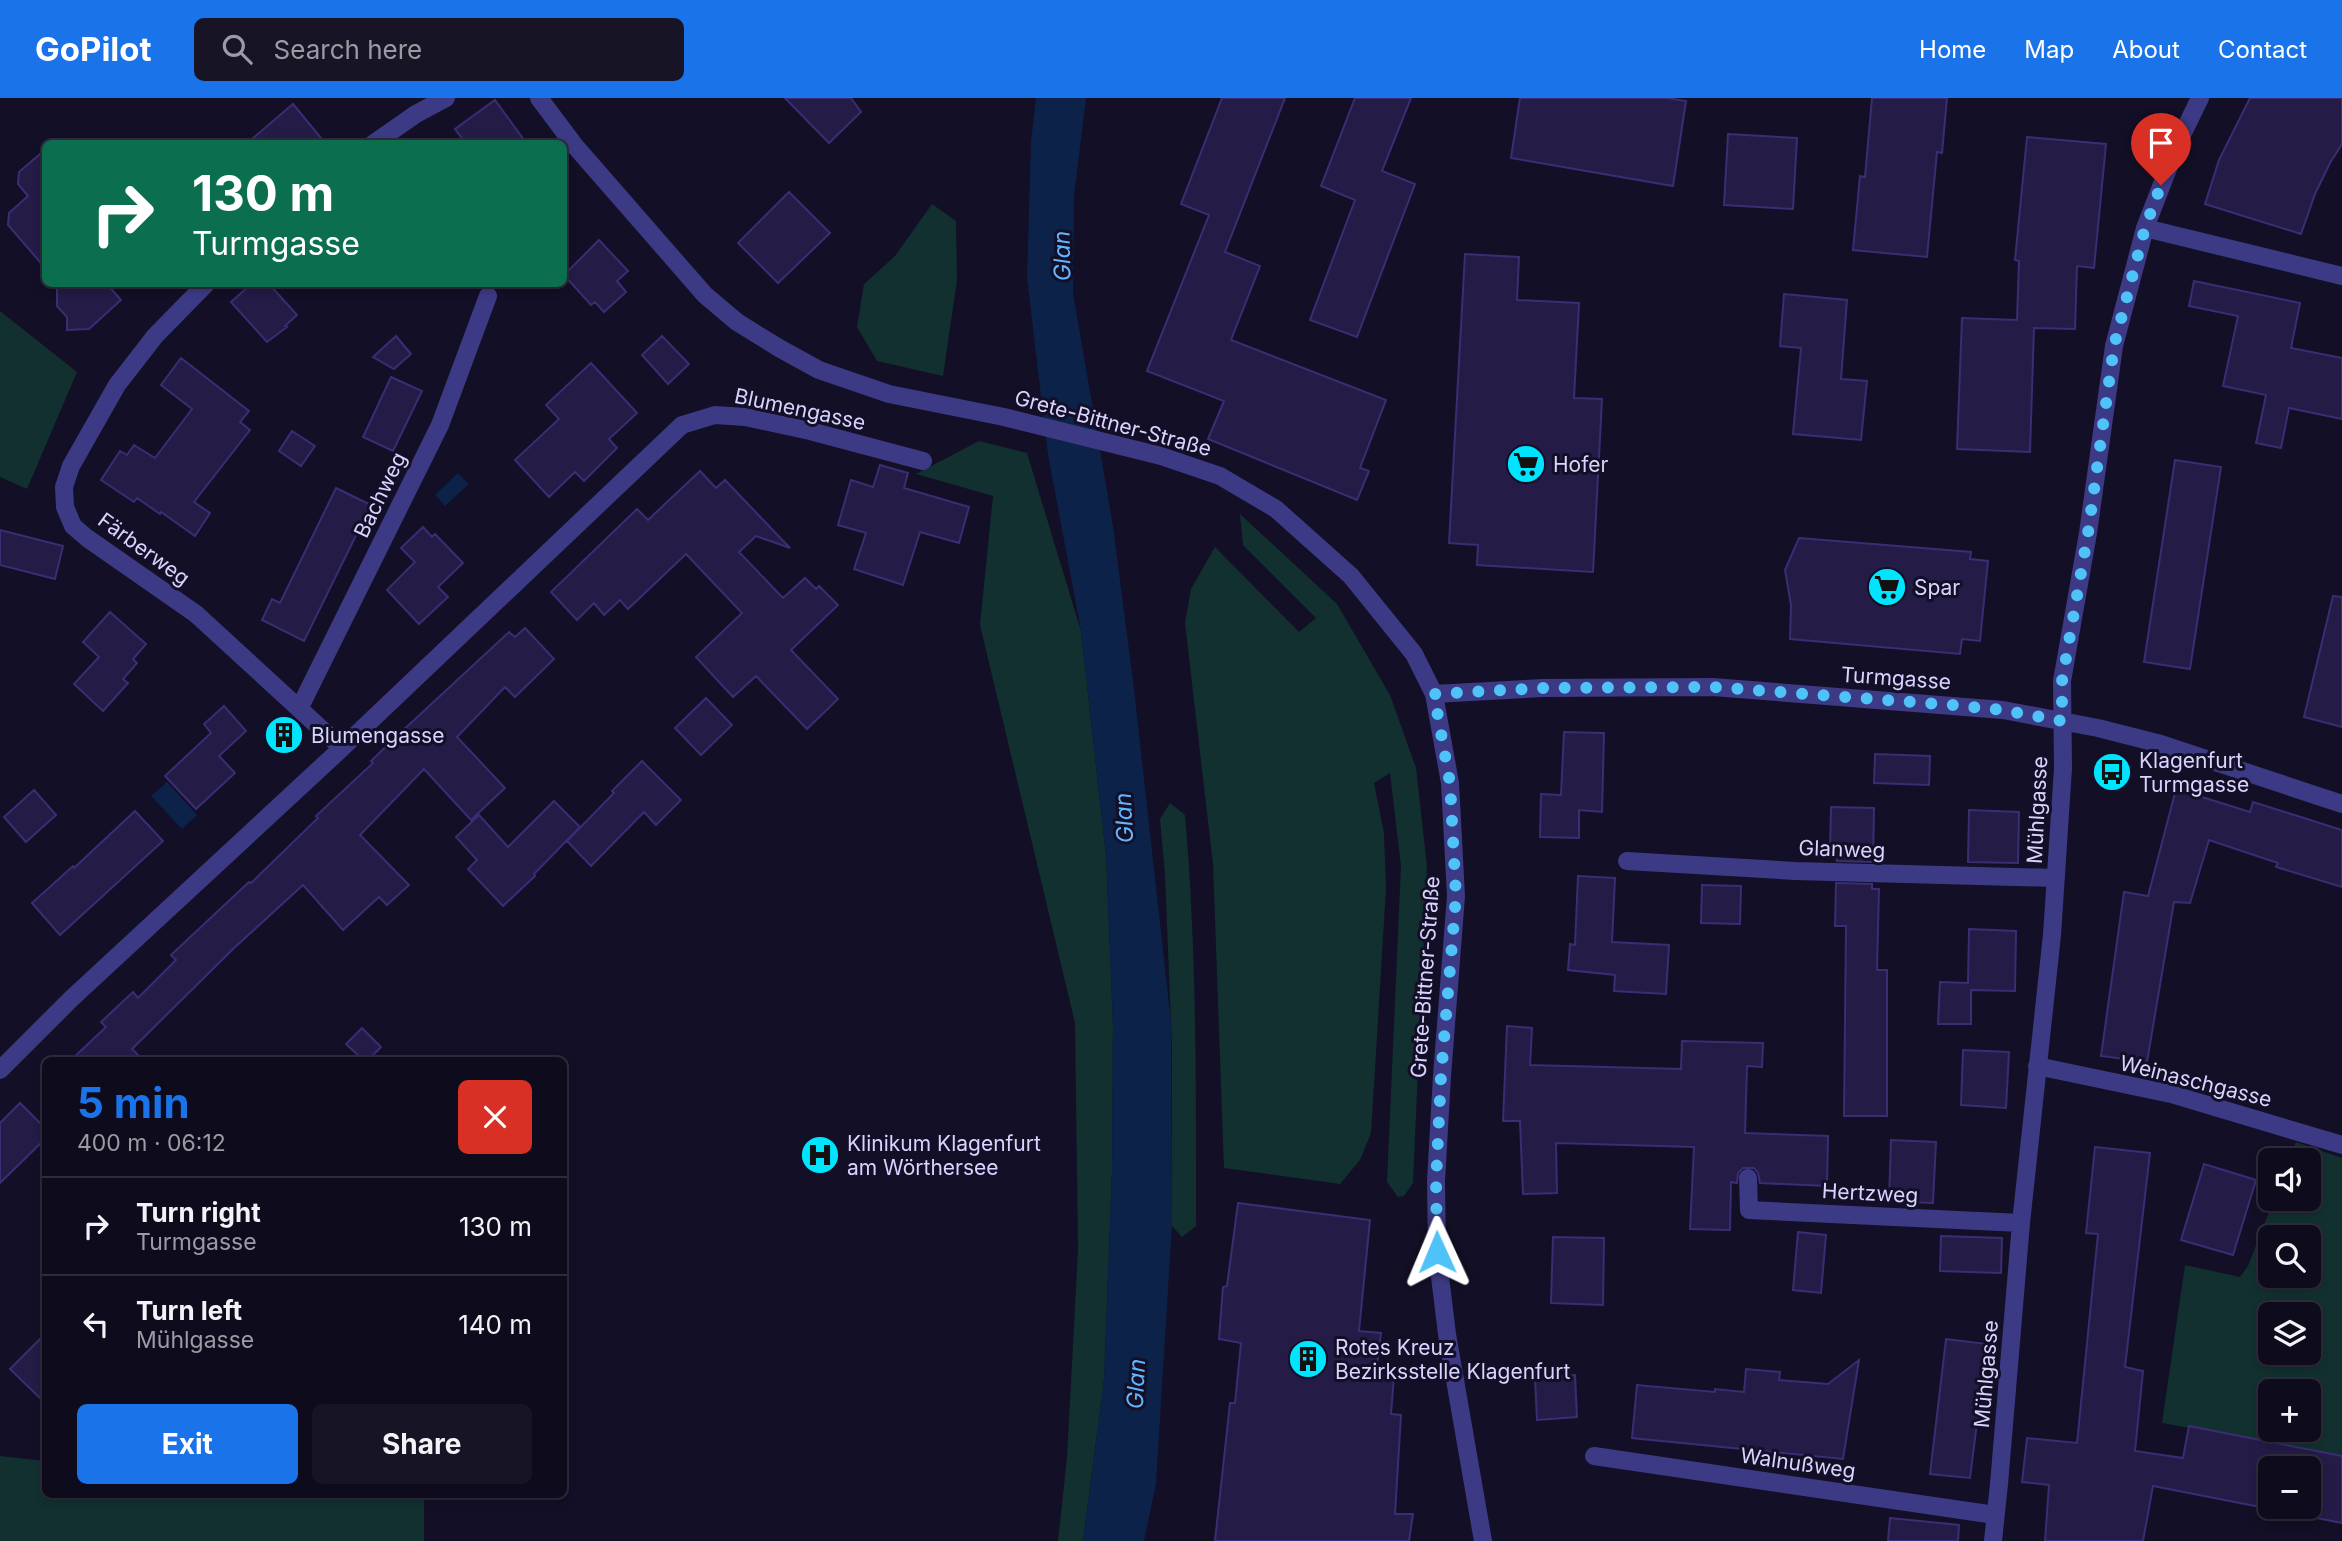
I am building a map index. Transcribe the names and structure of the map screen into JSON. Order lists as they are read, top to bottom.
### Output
{
  "streets": {
    "street": [
      "Blumengasse",
      "Grete-Bittner-Straße",
      "Bachweg",
      "Färberweg",
      "Turmgasse",
      "Mühlgasse",
      "Glanweg",
      "Weinaschgasse",
      "Hertzweg",
      "Walnußweg"
    ]
  },
  "crossings": [
    ["Blumengasse", "Färberweg"],
    ["Grete-Bittner-Straße", "Turmgasse"],
    ["Bachweg", "Färberweg"],
    ["Turmgasse", "Mühlgasse"],
    ["Mühlgasse", "Glanweg"],
    ["Mühlgasse", "Weinaschgasse"],
    ["Mühlgasse", "Hertzweg"],
    ["Mühlgasse", "Walnußweg"]
  ],
  "water": ["Glan"],
  "places": {
    "supermarket": ["Hofer", "Spar"],
    "building": ["Blumengasse", "Rotes Kreuz Bezirksstelle Klagenfurt"],
    "bus stop": ["Klagenfurt Turmgasse"],
    "hospital": ["Klinikum Klagenfurt am Wörthersee"]
  },
  "page": {
    "header": "GoPilot",
    "search": "Search here",
    "nav": [
      "Home",
      "Map",
      "About",
      "Contact"
    ],
    "turn": ["130 m", "Turmgasse"],
    "heading": ["5 min", "400 m · 06:12"],
    "map_buttons": ["+", "−"],
    "list": [
      {
        "name": "Turn right",
        "note": "Turmgasse",
        "value": "130 m"
      },
      {
        "name": "Turn left",
        "note": "Mühlgasse",
        "value": "140 m"
      }
    ],
    "buttons": ["Exit", "Share"]
  }
}
